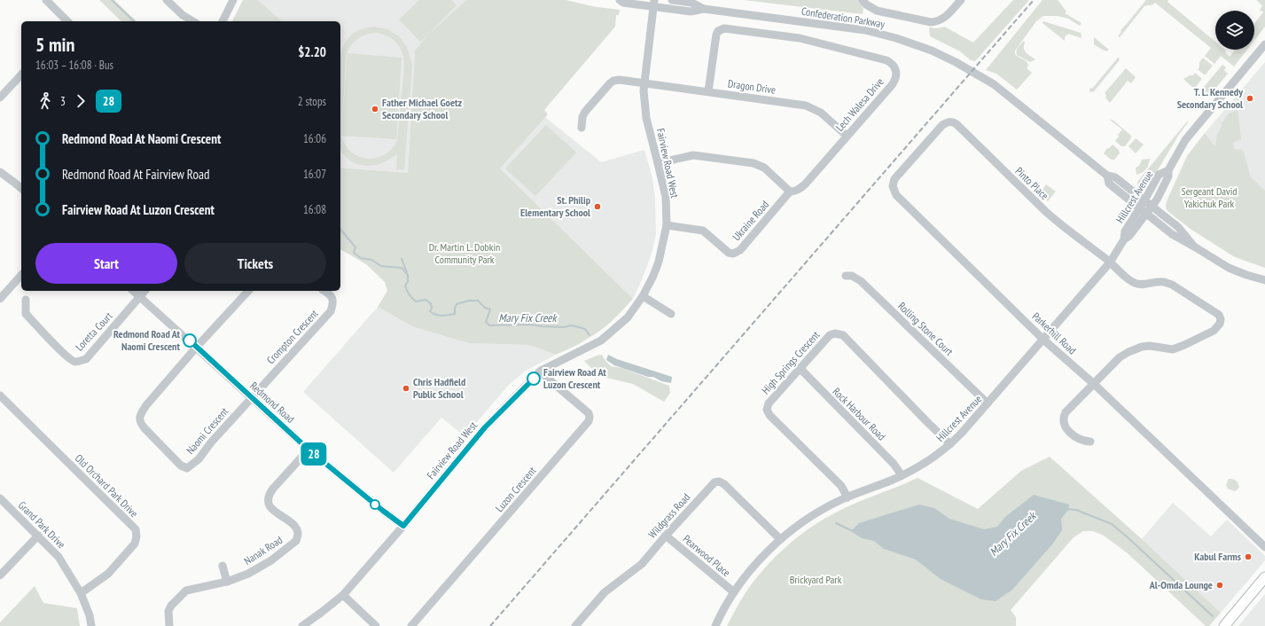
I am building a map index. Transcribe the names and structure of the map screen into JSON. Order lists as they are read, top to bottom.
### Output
{
  "streets": {
    "street": [
      "Confederation Parkway",
      "Dragon Drive",
      "Lech Walesa Drive",
      "Fairview Road West",
      "Pinto Place",
      "Hillcrest Avenue",
      "Ukraine Road",
      "Rolling Stone Court",
      "Loretta Court",
      "Parkerhill Road",
      "Crompton Crescent",
      "High Springs Crescent",
      "Redmond Road",
      "Rock Harbour Road",
      "Naomi Crescent",
      "Old Orchard Park Drive",
      "Luzon Crescent",
      "Wildgrass Road",
      "Grand Park Drive",
      "Nanak Road",
      "Pearwood Place"
    ]
  },
  "crossings": [
    ["Confederation Parkway", "Fairview Road West"],
    ["Confederation Parkway", "Hillcrest Avenue"],
    ["Dragon Drive", "Lech Walesa Drive"],
    ["Dragon Drive", "Fairview Road West"],
    ["Lech Walesa Drive", "Ukraine Road"],
    ["Fairview Road West", "Ukraine Road"],
    ["Fairview Road West", "Redmond Road"],
    ["Fairview Road West", "Luzon Crescent"],
    ["Pinto Place", "Hillcrest Avenue"],
    ["Pinto Place", "Parkerhill Road"],
    ["Hillcrest Avenue", "Rolling Stone Court"],
    ["Hillcrest Avenue", "Parkerhill Road"],
    ["Hillcrest Avenue", "High Springs Crescent"],
    ["Hillcrest Avenue", "Rock Harbour Road"],
    ["Hillcrest Avenue", "Wildgrass Road"],
    ["Hillcrest Avenue", "Pearwood Place"],
    ["Loretta Court", "Redmond Road"],
    ["Crompton Crescent", "Redmond Road"],
    ["Crompton Crescent", "Naomi Crescent"],
    ["High Springs Crescent", "Rock Harbour Road"],
    ["Redmond Road", "Naomi Crescent"],
    ["Redmond Road", "Nanak Road"],
    ["Old Orchard Park Drive", "Grand Park Drive"],
    ["Wildgrass Road", "Pearwood Place"]
  ],
  "water": ["Mary Fix Creek"],
  "parks": ["Sergeant David Yakichuk Park", "Dr. Martin L. Dobkin Community Park", "Brickyard Park"],
  "places": [
    "T. L. Kennedy Secondary School",
    "Father Michael Goetz Secondary School",
    "St. Philip Elementary School",
    "Redmond Road At Naomi Crescent",
    "Fairview Road At Luzon Crescent",
    "Chris Hadfield Public School",
    "Kabul Farms",
    "Al-Omda Lounge"
  ],
  "lines": ["bus line 28"],
  "page": {
    "on_map": "28",
    "heading": ["5 min", "16:03 – 16:08 · Bus", "$2.20"],
    "legs": ["3", "28", "2 stops"],
    "list": [
      {
        "name": "Redmond Road At Naomi Crescent",
        "value": "16:06"
      },
      {
        "name": "Redmond Road At Fairview Road",
        "value": "16:07"
      },
      {
        "name": "Fairview Road At Luzon Crescent",
        "value": "16:08"
      }
    ],
    "buttons": ["Start", "Tickets"]
  }
}
